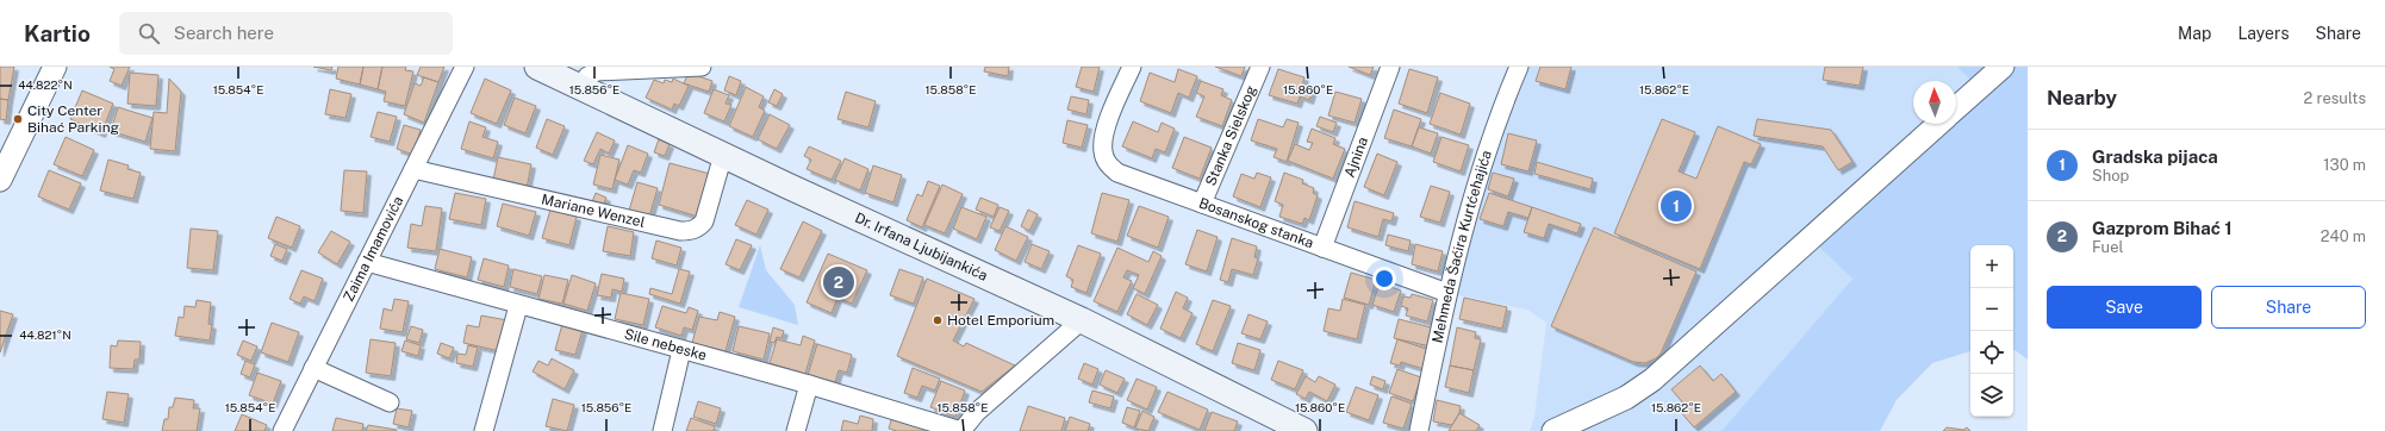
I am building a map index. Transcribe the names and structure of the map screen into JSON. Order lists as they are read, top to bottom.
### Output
{
  "streets": {
    "main road": ["Dr. Irfana Ljubijankića"],
    "street": [
      "Stanka Sielskog",
      "Ajnina",
      "Mariane Wenzel",
      "Bosanskog stanka",
      "Mehmeda Šaćira Kurtćehajića",
      "Zaima Imamovića",
      "Sile nebeske"
    ]
  },
  "crossings": [
    ["Stanka Sielskog", "Bosanskog stanka"],
    ["Ajnina", "Bosanskog stanka"],
    ["Mariane Wenzel", "Dr. Irfana Ljubijankića"],
    ["Mariane Wenzel", "Zaima Imamovića"],
    ["Bosanskog stanka", "Mehmeda Šaćira Kurtćehajića"],
    ["Zaima Imamovića", "Sile nebeske"]
  ],
  "places": ["City Center Bihać Parking", "Hotel Emporium"],
  "north": "top",
  "page": {
    "header": "Kartio",
    "search": "Search here",
    "nav": ["Map", "Layers", "Share"],
    "heading": ["Nearby", "2 results"],
    "list": [
      {
        "mark": "1",
        "name": "Gradska pijaca",
        "note": "Shop",
        "value": "130 m"
      },
      {
        "mark": "2",
        "name": "Gazprom Bihać 1",
        "note": "Fuel",
        "value": "240 m"
      }
    ],
    "pins": ["1", "2"],
    "map_buttons": ["+", "−"],
    "buttons": ["Save", "Share"]
  },
  "coordinates": [
    "44.822°N",
    "15.854°E",
    "15.856°E",
    "15.858°E",
    "15.860°E",
    "15.862°E",
    "44.821°N"
  ]
}
